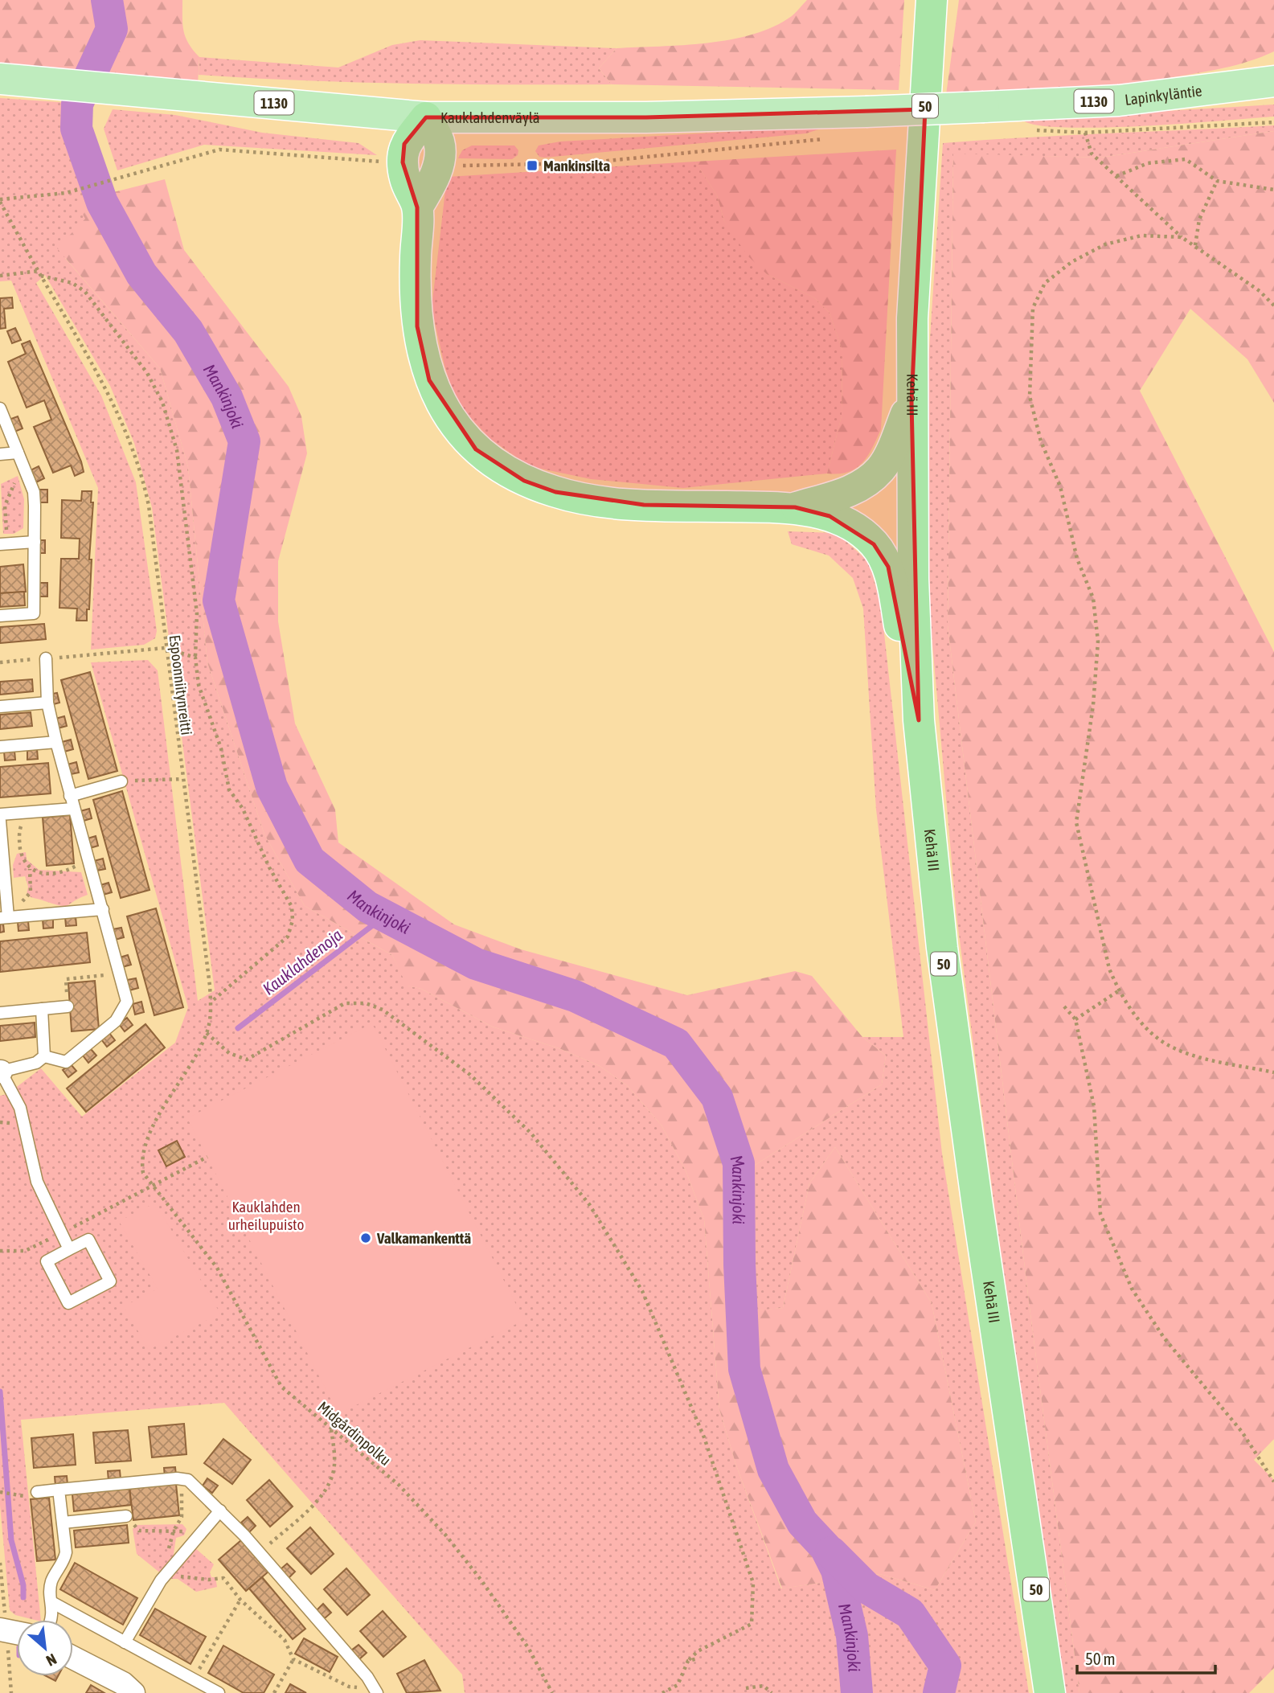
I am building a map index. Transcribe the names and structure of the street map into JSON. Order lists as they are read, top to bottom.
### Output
{
  "streets": {
    "highway": ["50", "Kehä III"],
    "main road": ["Lapinkyläntie", "1130", "Kauklahdenväylä"],
    "path": ["Espoonniitynreitti", "Midgårdinpolku"]
  },
  "crossings": [
    ["Lapinkyläntie", "Kauklahdenväylä"],
    ["Espoonniitynreitti", "Midgårdinpolku"]
  ],
  "water": ["Mankinjoki", "Kauklahdenoja"],
  "parks": ["Kauklahden urheilupuisto"],
  "places": {
    "transit": ["Mankinsilta"],
    "other": ["Valkamankenttä"]
  },
  "scale_bar": "50 m",
  "north": "bottom right"
}
